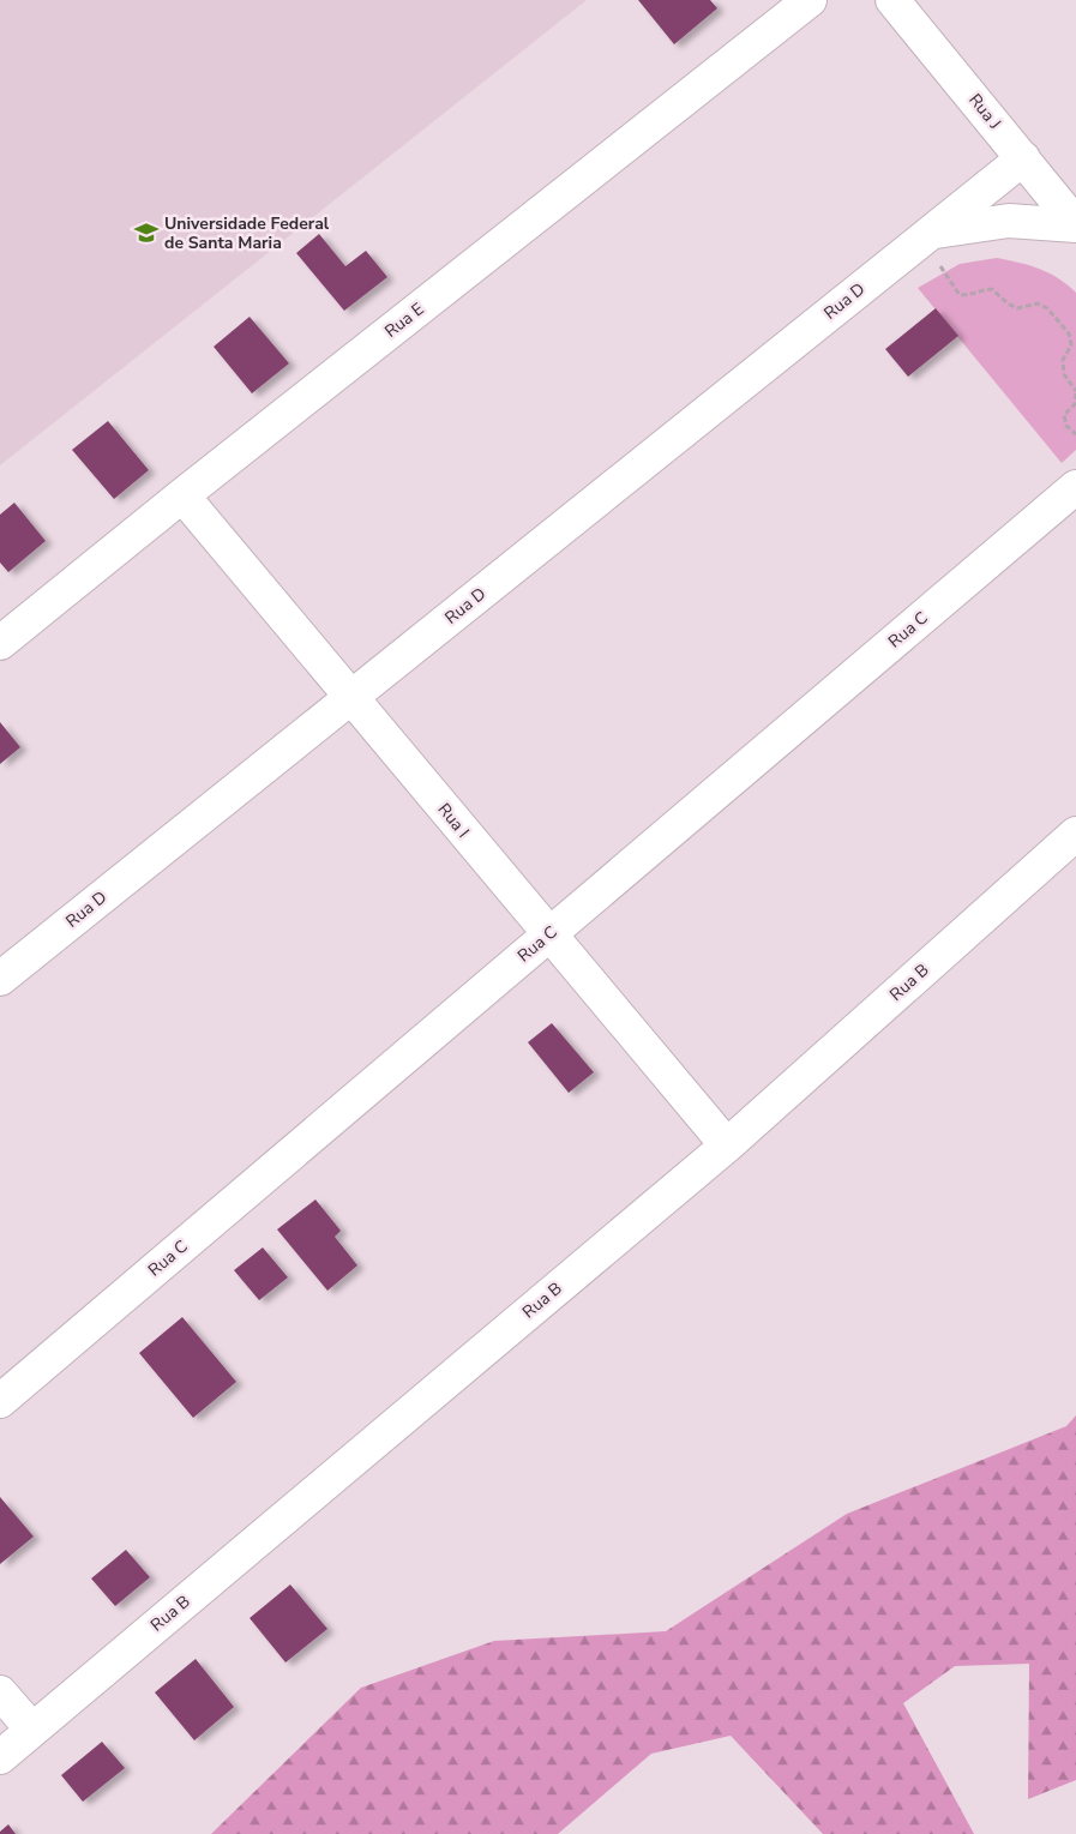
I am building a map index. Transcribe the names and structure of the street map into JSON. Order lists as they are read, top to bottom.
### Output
{
  "streets": {
    "street": [
      "Rua J",
      "Rua D",
      "Rua E",
      "Rua C",
      "Rua I",
      "Rua B"
    ]
  },
  "crossings": [
    ["Rua J", "Rua D"],
    ["Rua D", "Rua I"],
    ["Rua E", "Rua I"],
    ["Rua C", "Rua I"],
    ["Rua I", "Rua B"]
  ],
  "places": {
    "school or university": ["Universidade Federal de Santa Maria"]
  }
}
